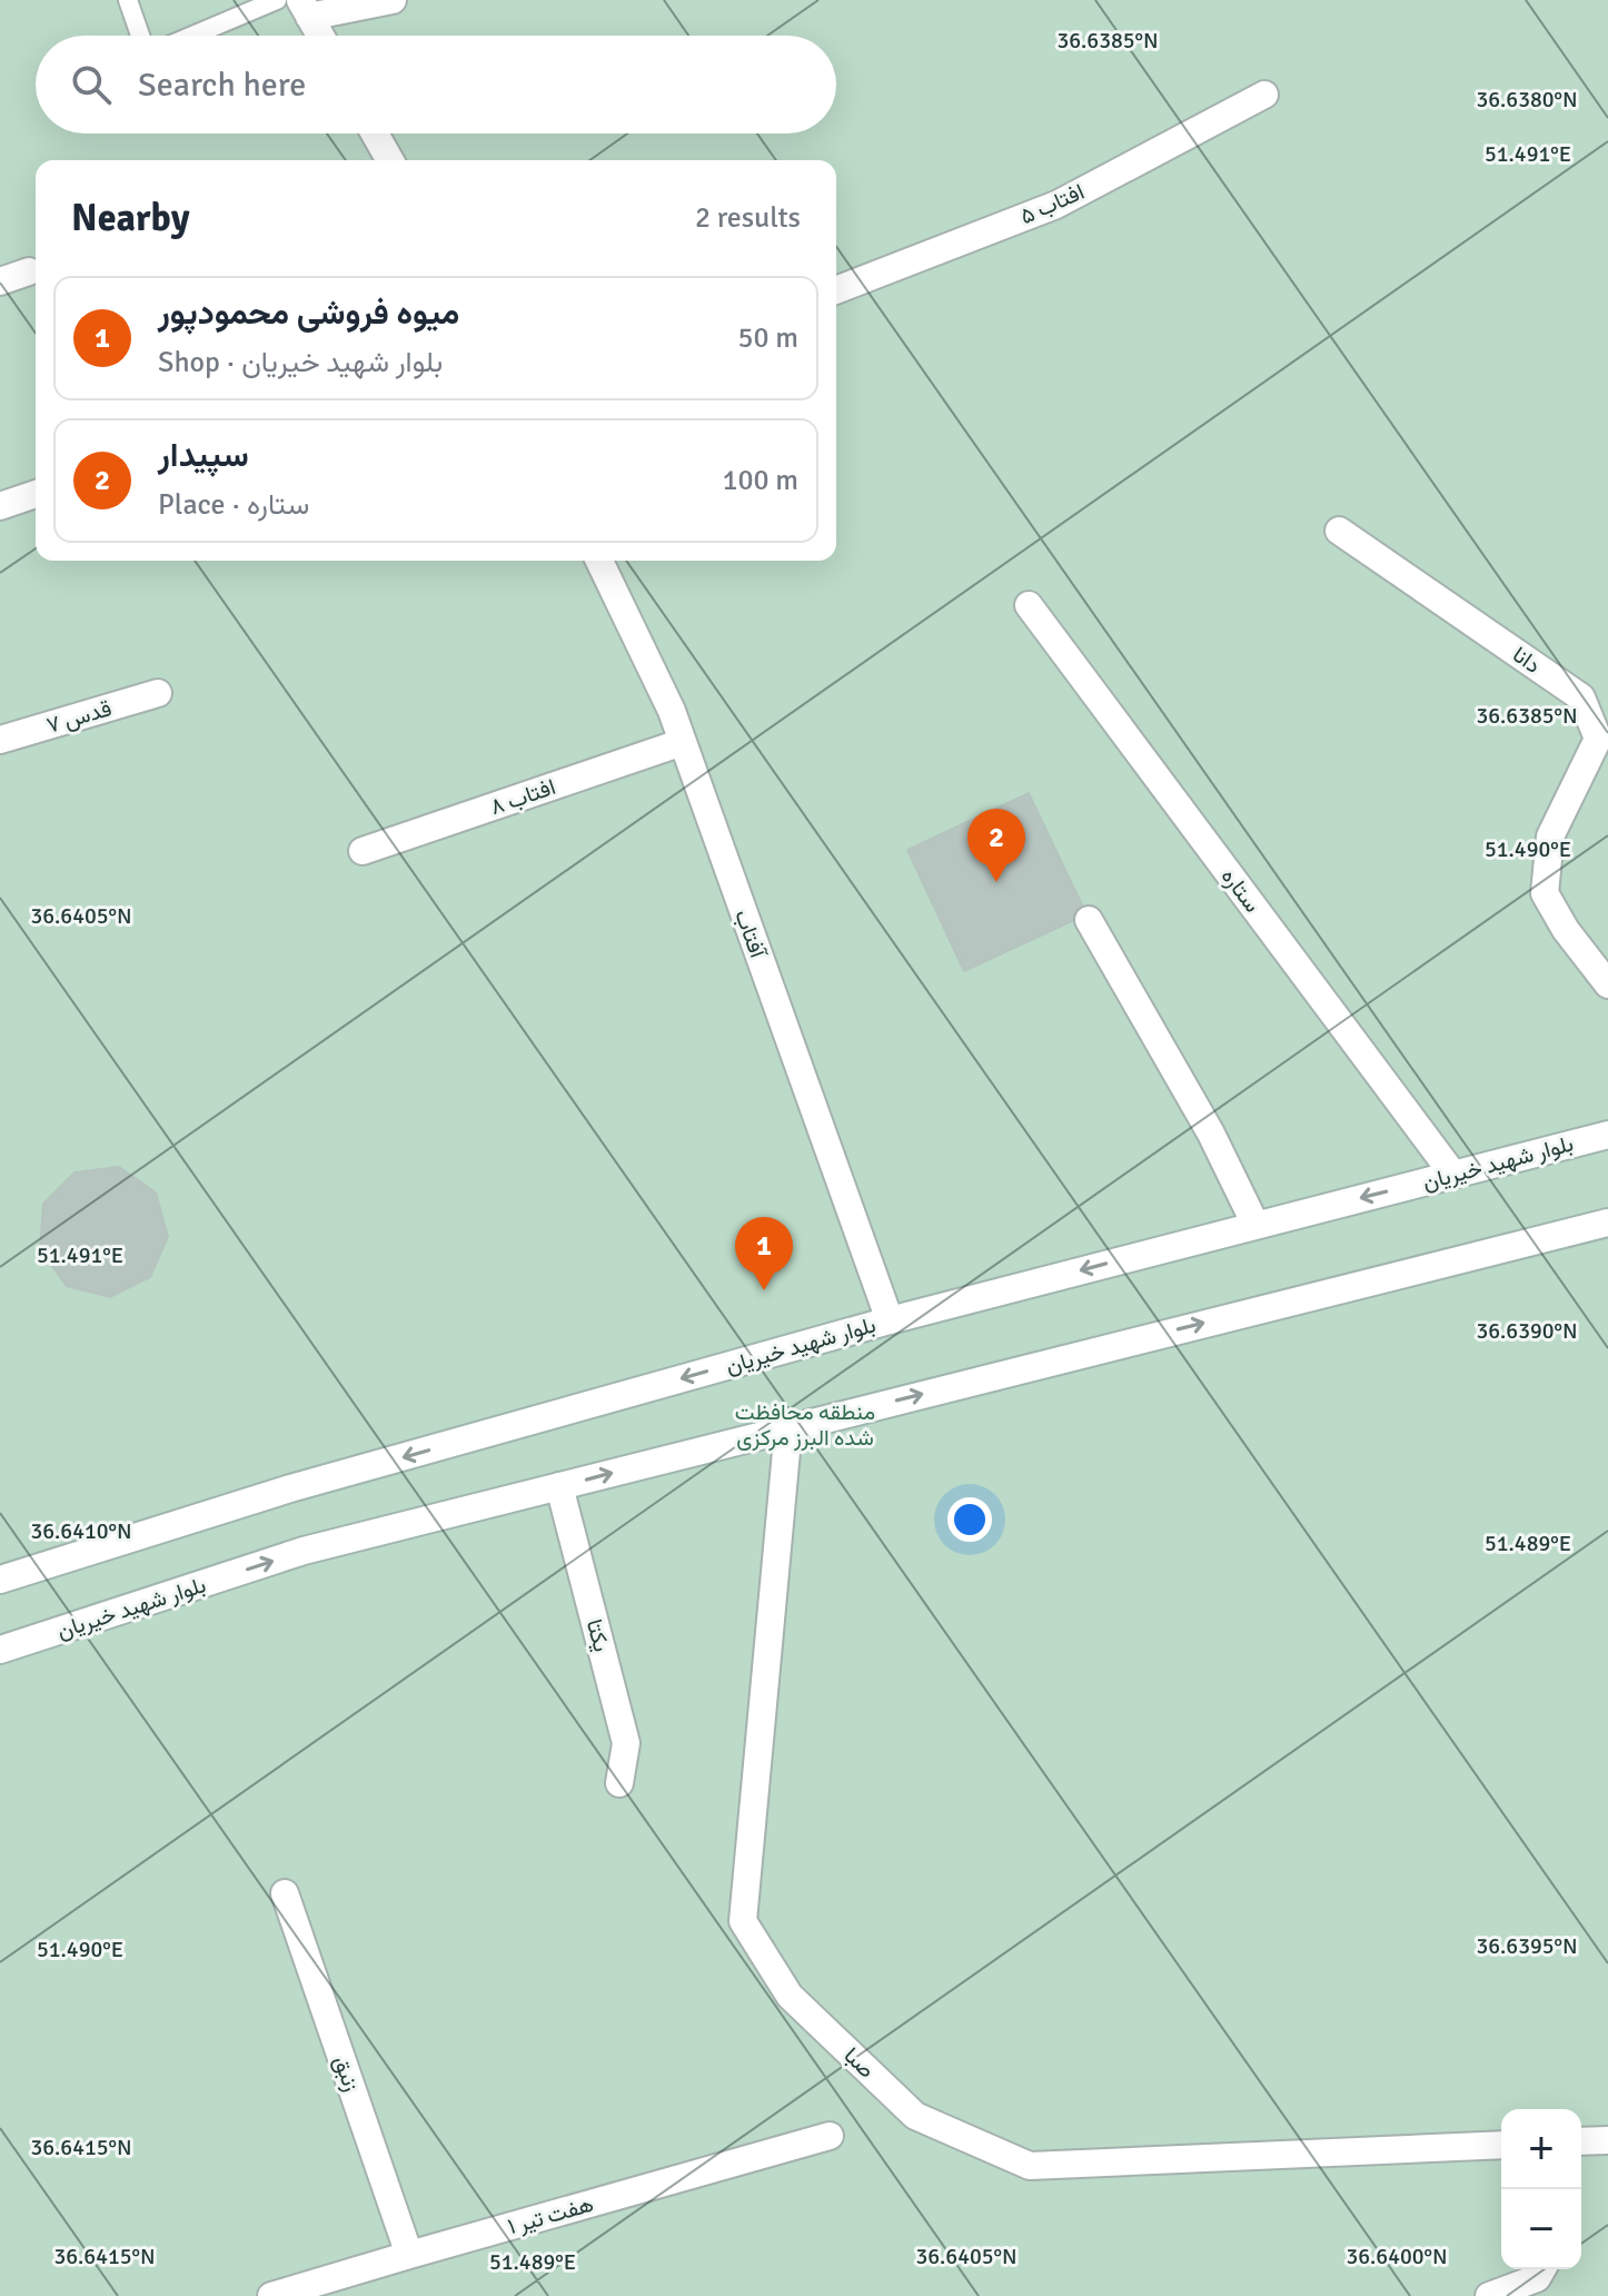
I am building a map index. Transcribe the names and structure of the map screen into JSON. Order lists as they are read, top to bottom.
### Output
{
  "streets": {
    "street": [
      "افتاب ۵",
      "دانا",
      "قدس ۷",
      "افتاب ۸",
      "ستاره",
      "آفتاب",
      "بلوار شهید خیریان",
      "یکتا",
      "صبا",
      "زنبق",
      "هفت تیر ۱"
    ]
  },
  "crossings": [
    ["افتاب ۸", "آفتاب"],
    ["ستاره", "بلوار شهید خیریان"],
    ["آفتاب", "بلوار شهید خیریان"],
    ["بلوار شهید خیریان", "یکتا"],
    ["بلوار شهید خیریان", "صبا"],
    ["زنبق", "هفت تیر ۱"]
  ],
  "parks": ["منطقه محافظت شده البرز مرکزی"],
  "page": {
    "search": "Search here",
    "heading": ["Nearby", "2 results"],
    "list": [
      {
        "mark": "1",
        "name": "میوه فروشی محمودپور",
        "note": "Shop · بلوار شهید خیریان",
        "value": "50 m"
      },
      {
        "mark": "2",
        "name": "سپیدار",
        "note": "Place · ستاره",
        "value": "100 m"
      }
    ],
    "pins": ["2", "1"],
    "map_buttons": ["+", "−"]
  },
  "coordinates": [
    "36.6385°N",
    "36.6380°N",
    "51.491°E",
    "51.490°E",
    "36.6405°N",
    "36.6390°N",
    "36.6410°N",
    "51.489°E",
    "36.6395°N",
    "36.6415°N",
    "36.6400°N"
  ]
}
